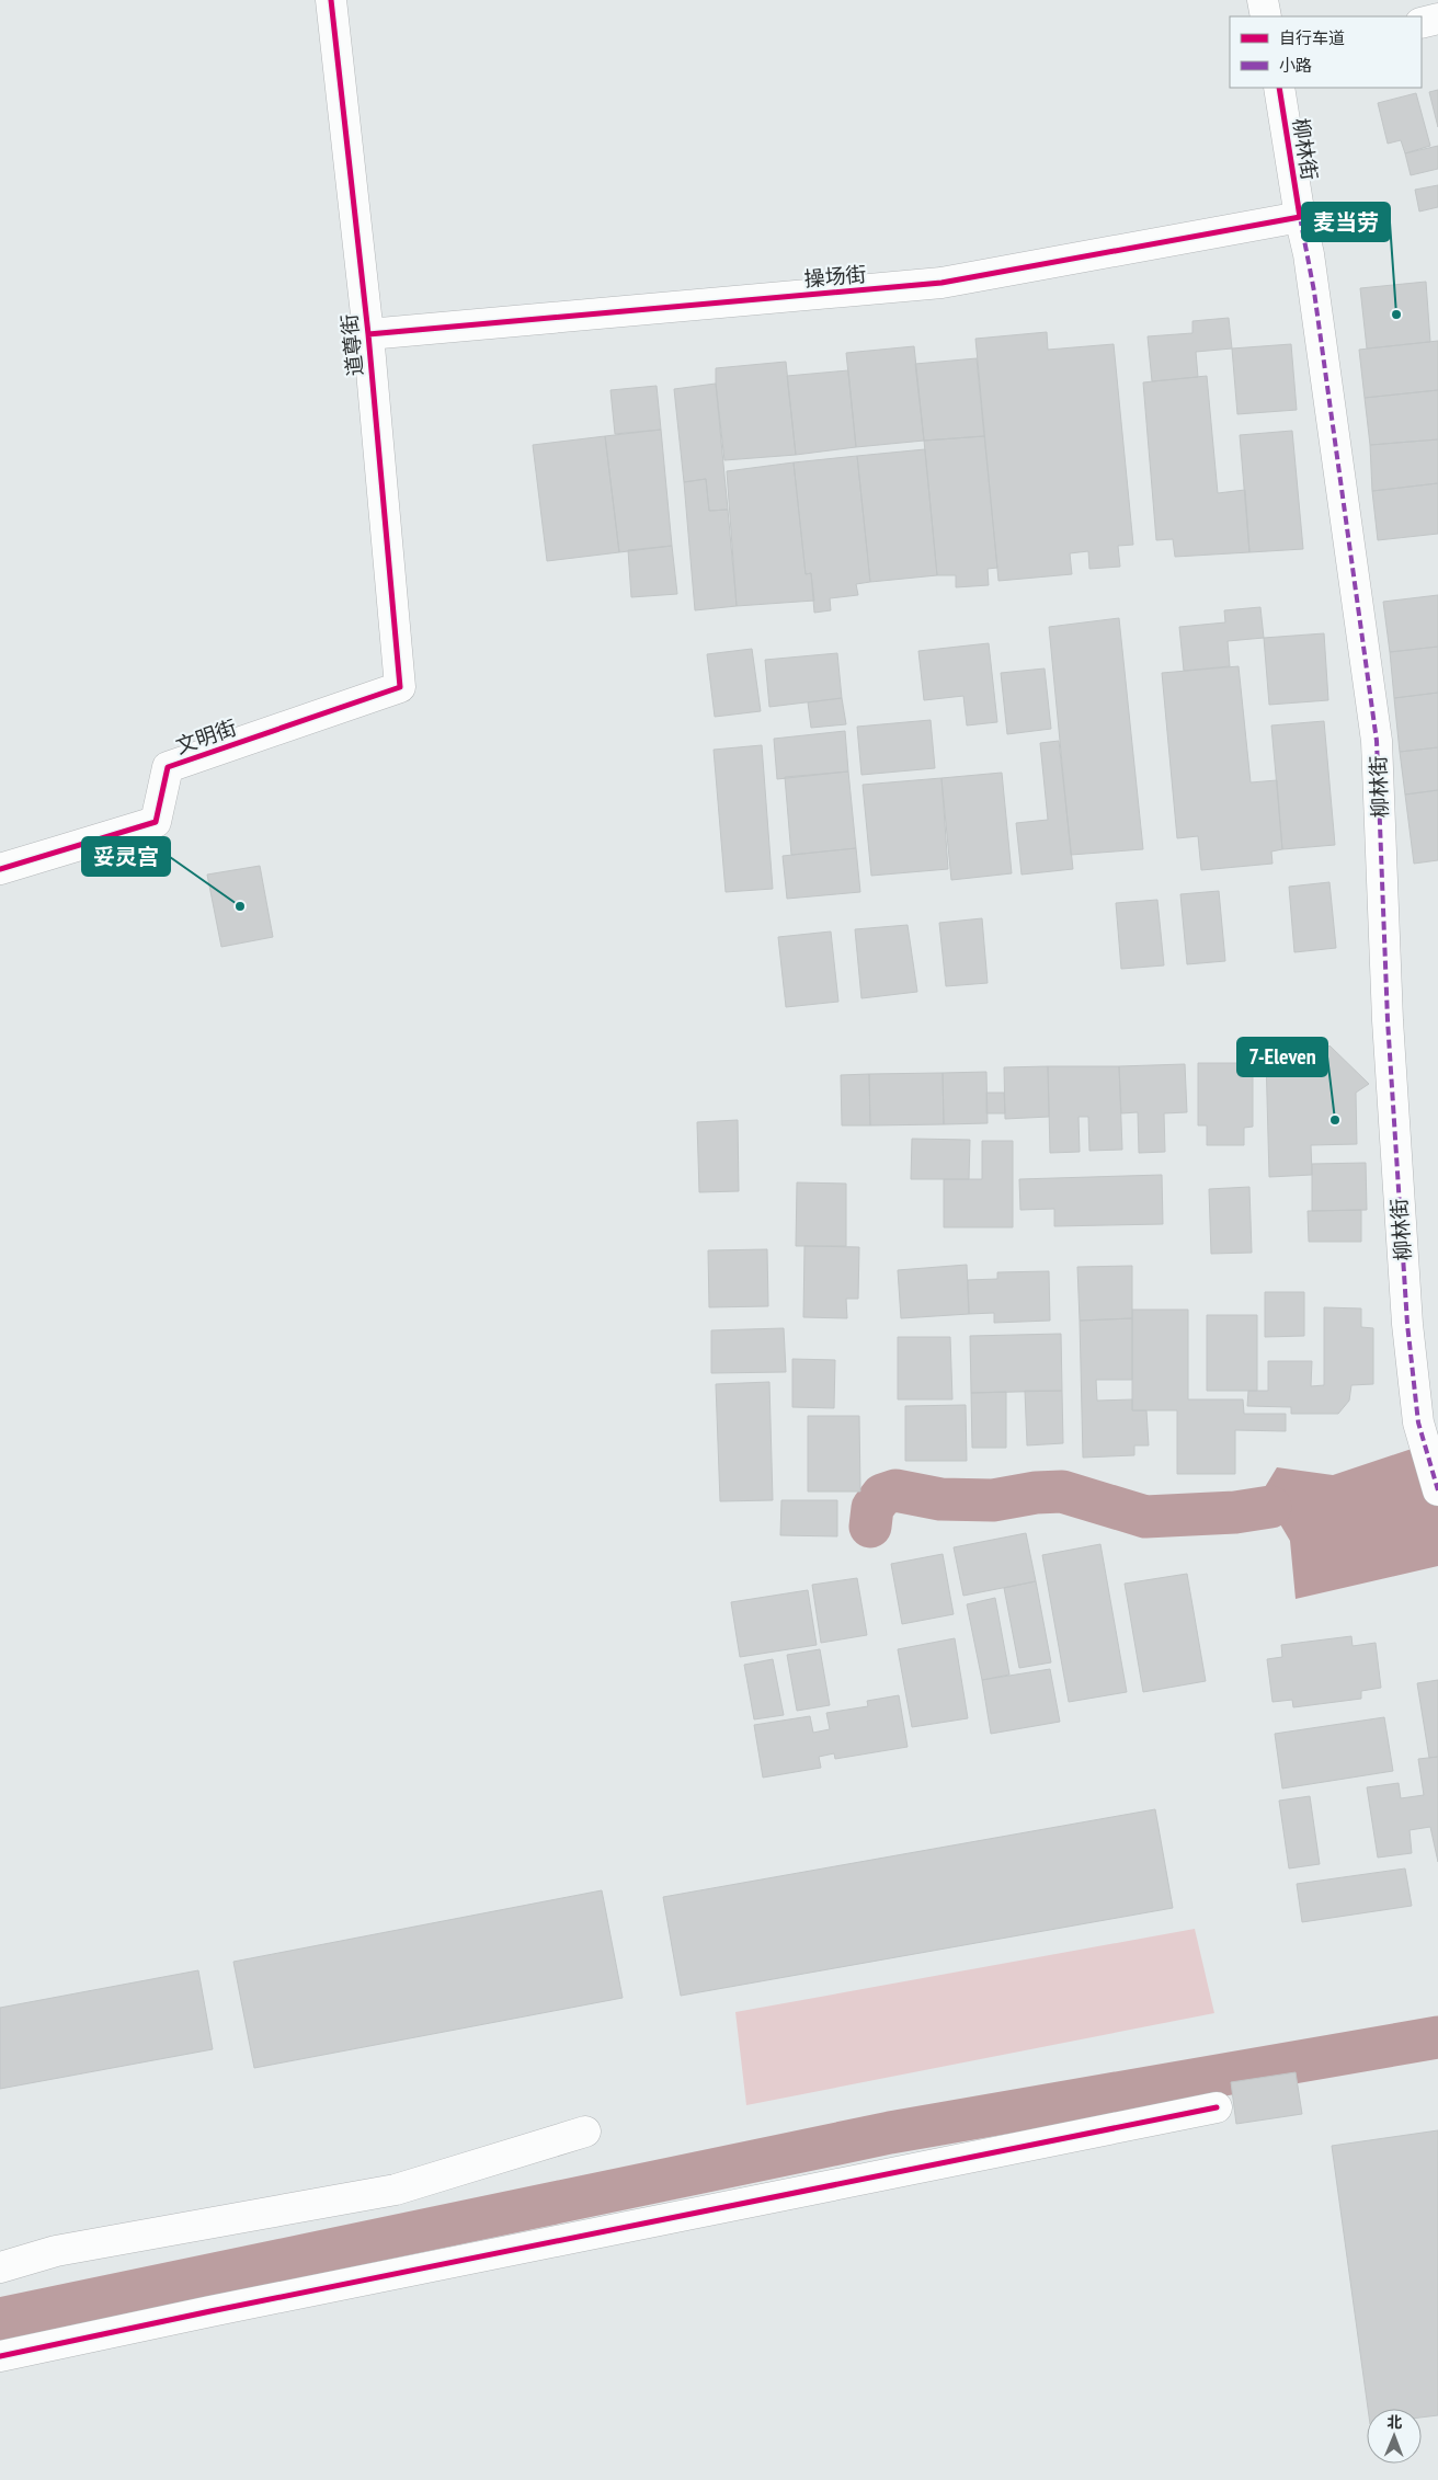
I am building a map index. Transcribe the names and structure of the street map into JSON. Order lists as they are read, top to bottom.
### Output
{
  "streets": {
    "street": [
      "柳林街",
      "操场街",
      "道尊街",
      "文明街"
    ]
  },
  "crossings": [
    ["柳林街", "操场街"],
    ["操场街", "道尊街"],
    ["道尊街", "文明街"]
  ],
  "places": ["麦当劳", "妥灵宫", "7-Eleven"],
  "legend": ["自行车道", "小路"],
  "north": "top"
}
